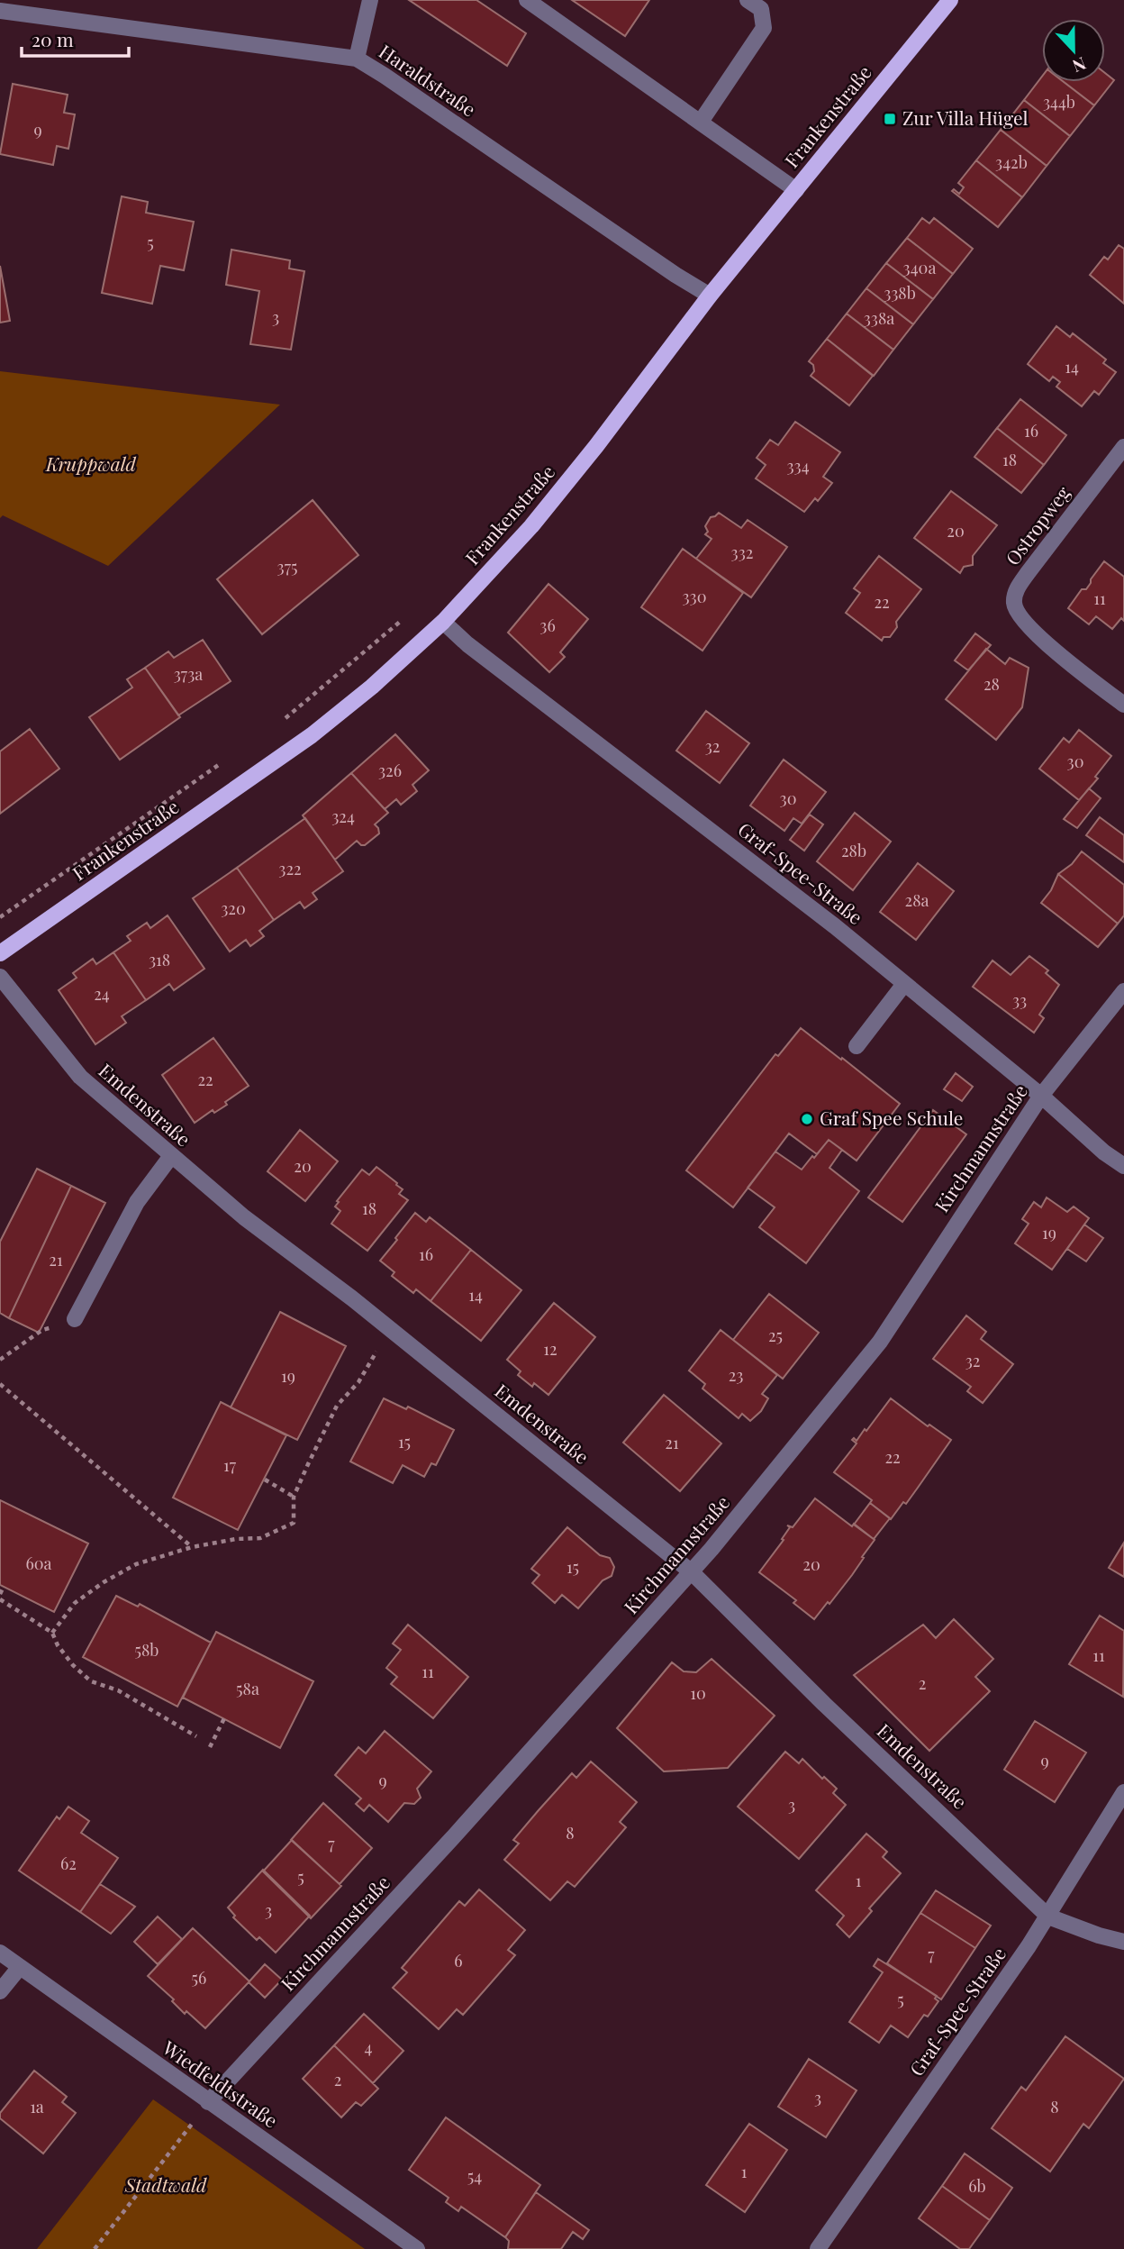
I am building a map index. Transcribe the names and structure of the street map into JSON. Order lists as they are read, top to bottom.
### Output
{
  "streets": {
    "main road": ["Frankenstraße"],
    "street": [
      "Haraldstraße",
      "Ostropweg",
      "Graf-Spee-Straße",
      "Emdenstraße",
      "Kirchmannstraße",
      "Wiedfeldtstraße"
    ]
  },
  "crossings": [
    ["Haraldstraße", "Frankenstraße"],
    ["Frankenstraße", "Graf-Spee-Straße"],
    ["Graf-Spee-Straße", "Emdenstraße"],
    ["Graf-Spee-Straße", "Kirchmannstraße"],
    ["Emdenstraße", "Kirchmannstraße"],
    ["Kirchmannstraße", "Wiedfeldtstraße"]
  ],
  "parks": ["Kruppwald", "Stadtwald"],
  "places": {
    "transit": ["Zur Villa Hügel"],
    "other": ["Graf Spee Schule"]
  },
  "house_numbers": [
    "344b",
    "9",
    "342b",
    "5",
    "340a",
    "338b",
    "3",
    "338a",
    "14",
    "16",
    "18",
    "334",
    "20",
    "332",
    "375",
    "330",
    "11",
    "22",
    "36",
    "373a",
    "28",
    "32",
    "30",
    "326",
    "30",
    "324",
    "28b",
    "322",
    "28a",
    "320",
    "318",
    "24",
    "33",
    "22",
    "20",
    "18",
    "19",
    "16",
    "21",
    "14",
    "25",
    "12",
    "32",
    "23",
    "19",
    "15",
    "21",
    "22",
    "17",
    "60a",
    "20",
    "15",
    "58b",
    "11",
    "11",
    "2",
    "58a",
    "10",
    "9",
    "9",
    "3",
    "8",
    "7",
    "62",
    "5",
    "1",
    "3",
    "7",
    "6",
    "56",
    "5",
    "4",
    "2",
    "3",
    "1a",
    "8",
    "1",
    "54",
    "6b"
  ],
  "scale_bar": "20 m",
  "north": "bottom"
}
